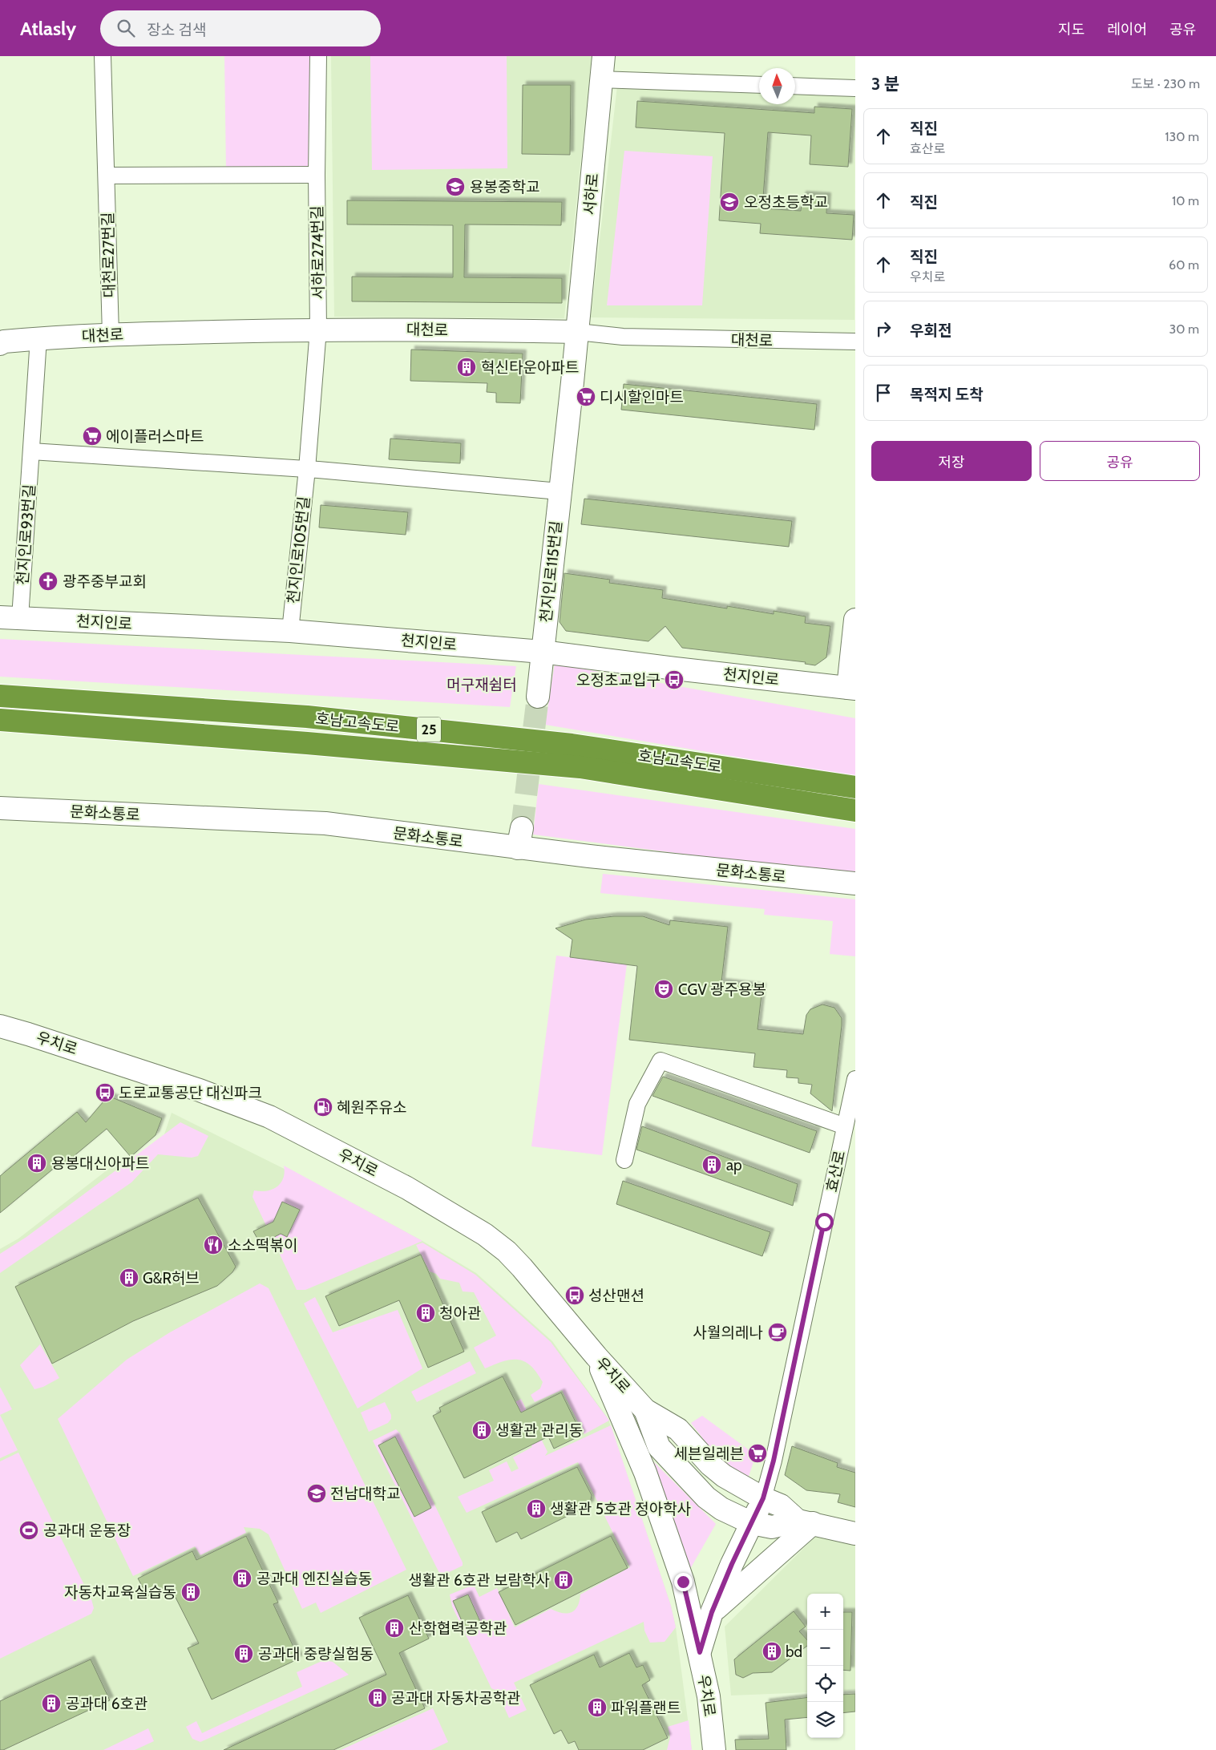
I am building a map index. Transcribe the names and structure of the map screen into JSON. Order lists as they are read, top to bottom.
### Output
{
  "streets": {
    "highway": ["호남고속도로", "25"],
    "street": [
      "서하로",
      "서하로274번길",
      "대천로27번길",
      "대천로",
      "천지인로93번길",
      "천지인로105번길",
      "천지인로115번길",
      "천지인로",
      "문화소통로",
      "우치로",
      "효산로"
    ]
  },
  "crossings": [
    ["서하로", "대천로"],
    ["서하로", "천지인로115번길"],
    ["서하로274번길", "대천로"],
    ["서하로274번길", "천지인로105번길"],
    ["대천로27번길", "대천로"],
    ["대천로", "천지인로93번길"],
    ["대천로", "천지인로105번길"],
    ["대천로", "천지인로115번길"],
    ["천지인로93번길", "천지인로"],
    ["천지인로105번길", "천지인로"],
    ["천지인로115번길", "천지인로"],
    ["우치로", "효산로"]
  ],
  "parks": ["머구재쉼터"],
  "places": {
    "school or university": ["용봉중학교", "오정초등학교", "전남대학교"],
    "building": [
      "혁신타운아파트",
      "용봉대신아파트",
      "ap",
      "G&R허브",
      "청아관",
      "생활관 관리동",
      "생활관 5호관 정아학사",
      "공과대 엔진실습동",
      "생활관 6호관 보람학사",
      "자동차교육실습동",
      "산학협력공학관",
      "bd",
      "공과대 중량실험동",
      "공과대 자동차공학관",
      "공과대 6호관",
      "파워플랜트"
    ],
    "supermarket": ["디시할인마트", "에이플러스마트", "세븐일레븐"],
    "church": ["광주중부교회"],
    "bus stop": ["오정초교입구", "도로교통공단 대신파크", "성산맨션"],
    "theatre": ["CGV 광주용봉"],
    "fuel station": ["혜원주유소"],
    "restaurant": ["소소떡볶이"],
    "cafe": ["사월의레나"],
    "sports": ["공과대 운동장"]
  },
  "north": "top",
  "page": {
    "header": "Atlasly",
    "search": "장소 검색",
    "nav": ["지도", "레이어", "공유"],
    "heading": ["3 분", "도보 · 230 m"],
    "list": [
      ["직진", "효산로", "130 m"],
      ["직진", "10 m"],
      ["직진", "우치로", "60 m"],
      ["우회전", "30 m"],
      "목적지 도착"
    ],
    "buttons": ["저장", "공유"],
    "map_buttons": ["+", "−"]
  }
}
